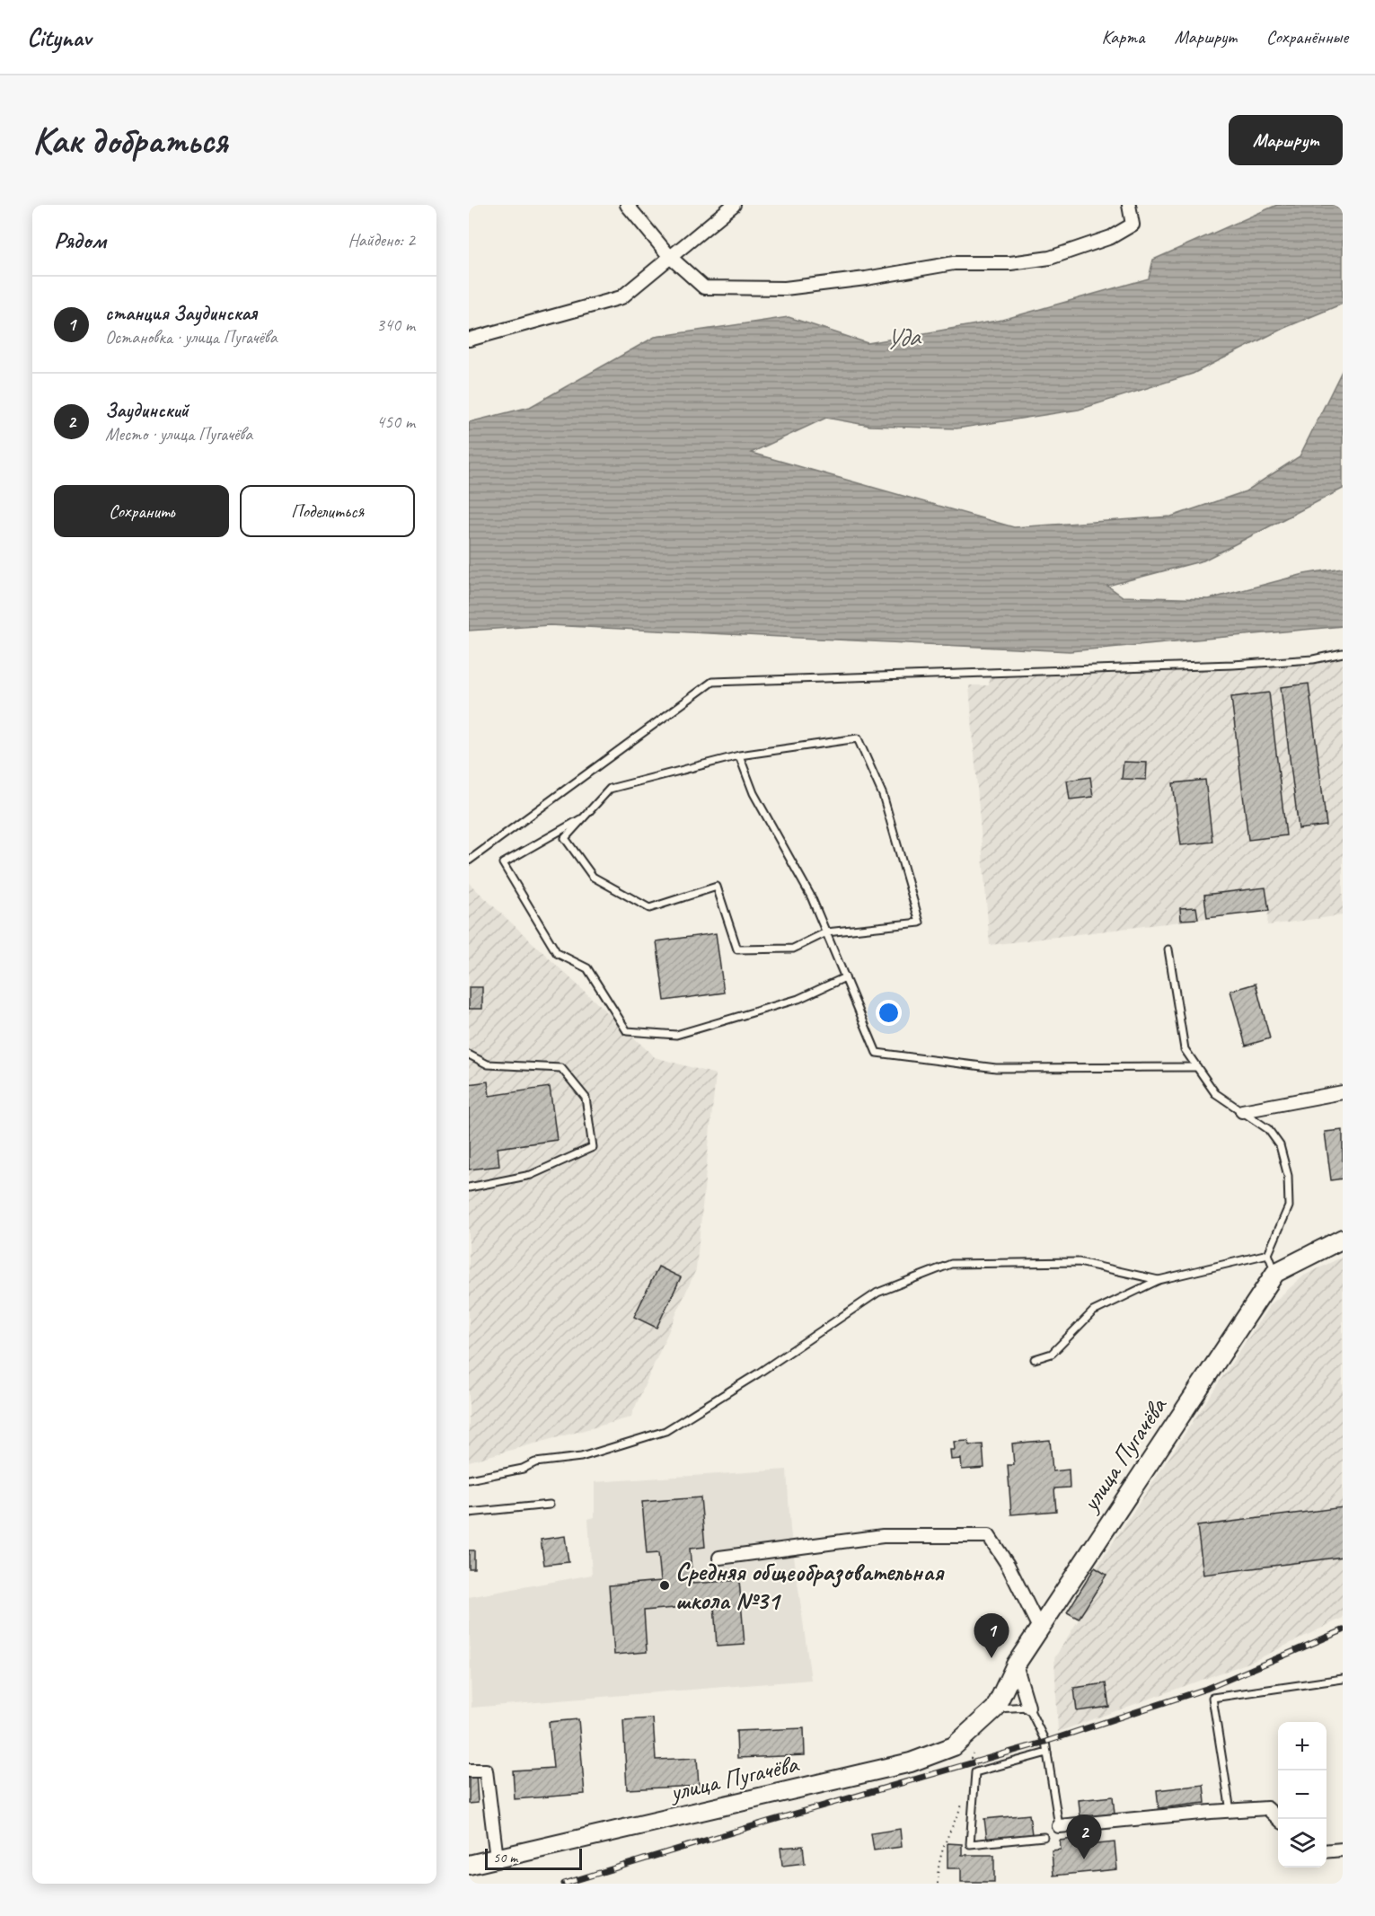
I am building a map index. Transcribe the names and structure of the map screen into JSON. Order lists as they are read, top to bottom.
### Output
{
  "streets": {
    "street": ["улица Пугачёва"]
  },
  "water": ["Уда"],
  "places": ["Средняя общеобразовательная школа №31"],
  "scale_bar": "50 m",
  "page": {
    "header": "Citynav",
    "nav": ["Карта", "Маршрут", "Сохранённые"],
    "buttons": [
      "Маршрут",
      ["Сохранить", "Поделиться"]
    ],
    "title": "Как добраться",
    "heading": ["Рядом", "Найдено: 2"],
    "list": [
      {
        "mark": "1",
        "name": "станция Заудинская",
        "note": "Остановка · улица Пугачёва",
        "value": "340 m"
      },
      {
        "mark": "2",
        "name": "Заудинский",
        "note": "Место · улица Пугачёва",
        "value": "450 m"
      }
    ],
    "pins": ["1", "2"],
    "map_buttons": ["+", "−"],
    "scale": "50 m"
  }
}
